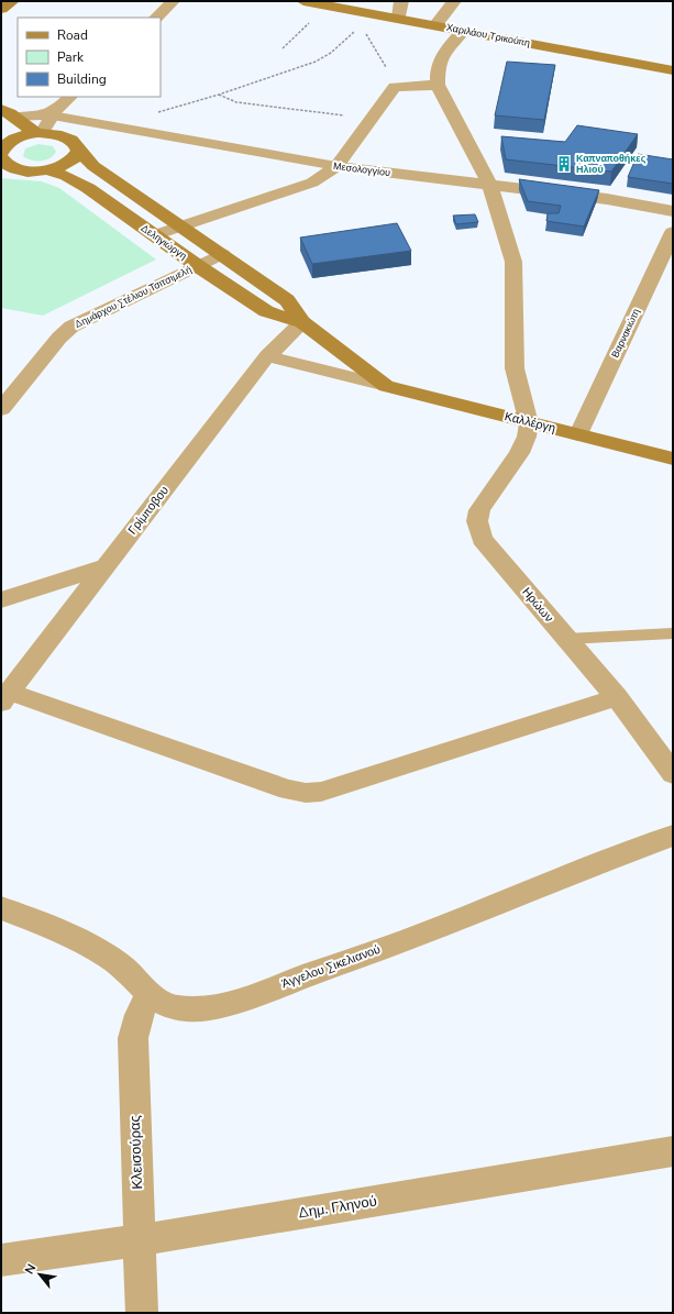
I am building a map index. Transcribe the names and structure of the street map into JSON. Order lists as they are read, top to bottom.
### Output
{
  "streets": {
    "main road": ["Χαριλάου Τρικούπη", "Δεληγιώργη", "Καλλέργη"],
    "street": [
      "Μεσολογγίου",
      "Δημάρχου Στέλιου Τσιτσιμελή",
      "Βαρνακιώτη",
      "Γρίμποβου",
      "Ηρώων",
      "Άγγελου Σικελιανού",
      "Κλεισούρας",
      "Δημ. Γληνού"
    ]
  },
  "crossings": [
    ["Δεληγιώργη", "Δημάρχου Στέλιου Τσιτσιμελή"],
    ["Δεληγιώργη", "Καλλέργη"],
    ["Δεληγιώργη", "Γρίμποβου"],
    ["Βαρνακιώτη", "Καλλέργη"],
    ["Καλλέργη", "Ηρώων"],
    ["Άγγελου Σικελιανού", "Κλεισούρας"],
    ["Κλεισούρας", "Δημ. Γληνού"]
  ],
  "places": {
    "building": ["Καπναποθήκες Ηλιού"]
  },
  "legend": ["Road", "Park", "Building"],
  "north": "top left"
}
